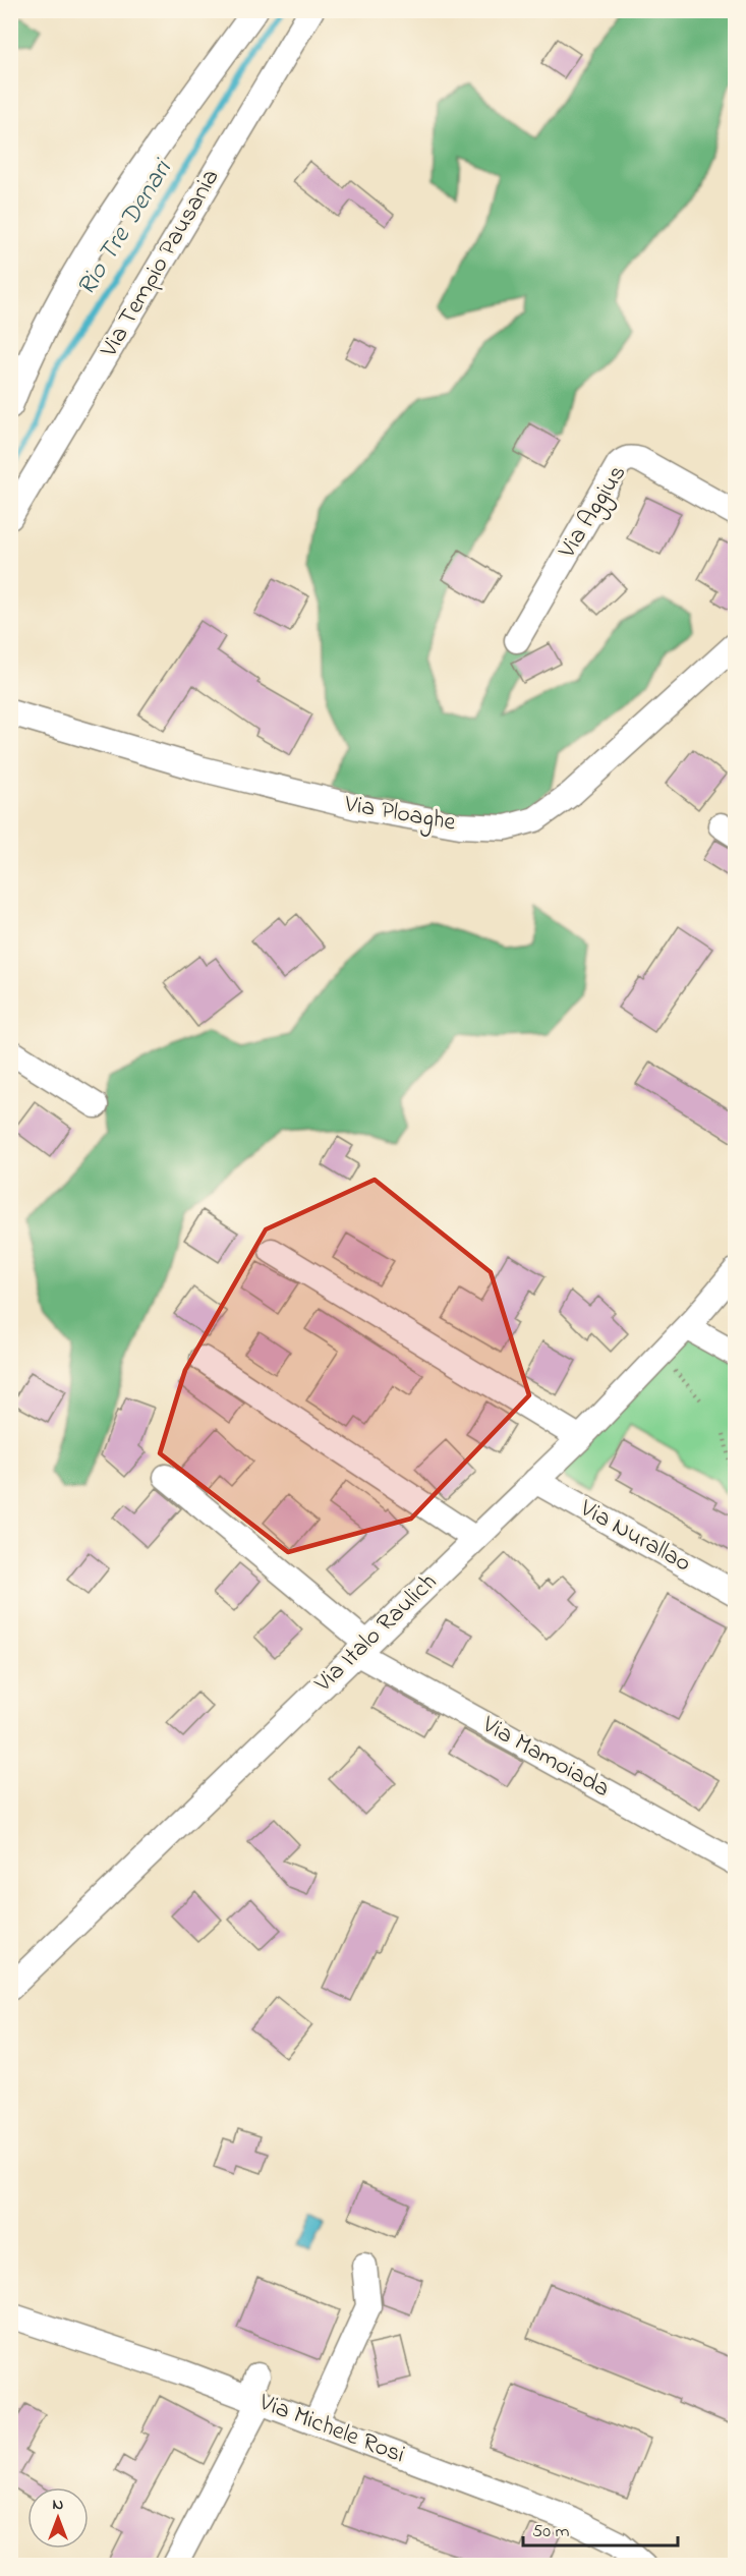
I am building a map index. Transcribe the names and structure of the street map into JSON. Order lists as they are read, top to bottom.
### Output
{
  "streets": {
    "street": [
      "Via Tempio Pausania",
      "Via Aggius",
      "Via Ploaghe",
      "Via Nurallao",
      "Via Italo Raulich",
      "Via Mamoiada",
      "Via Michele Rosi"
    ]
  },
  "crossings": [
    ["Via Nurallao", "Via Italo Raulich"],
    ["Via Italo Raulich", "Via Mamoiada"]
  ],
  "water": ["Rio Tre Denari"],
  "scale_bar": "50 m",
  "north": "top"
}
